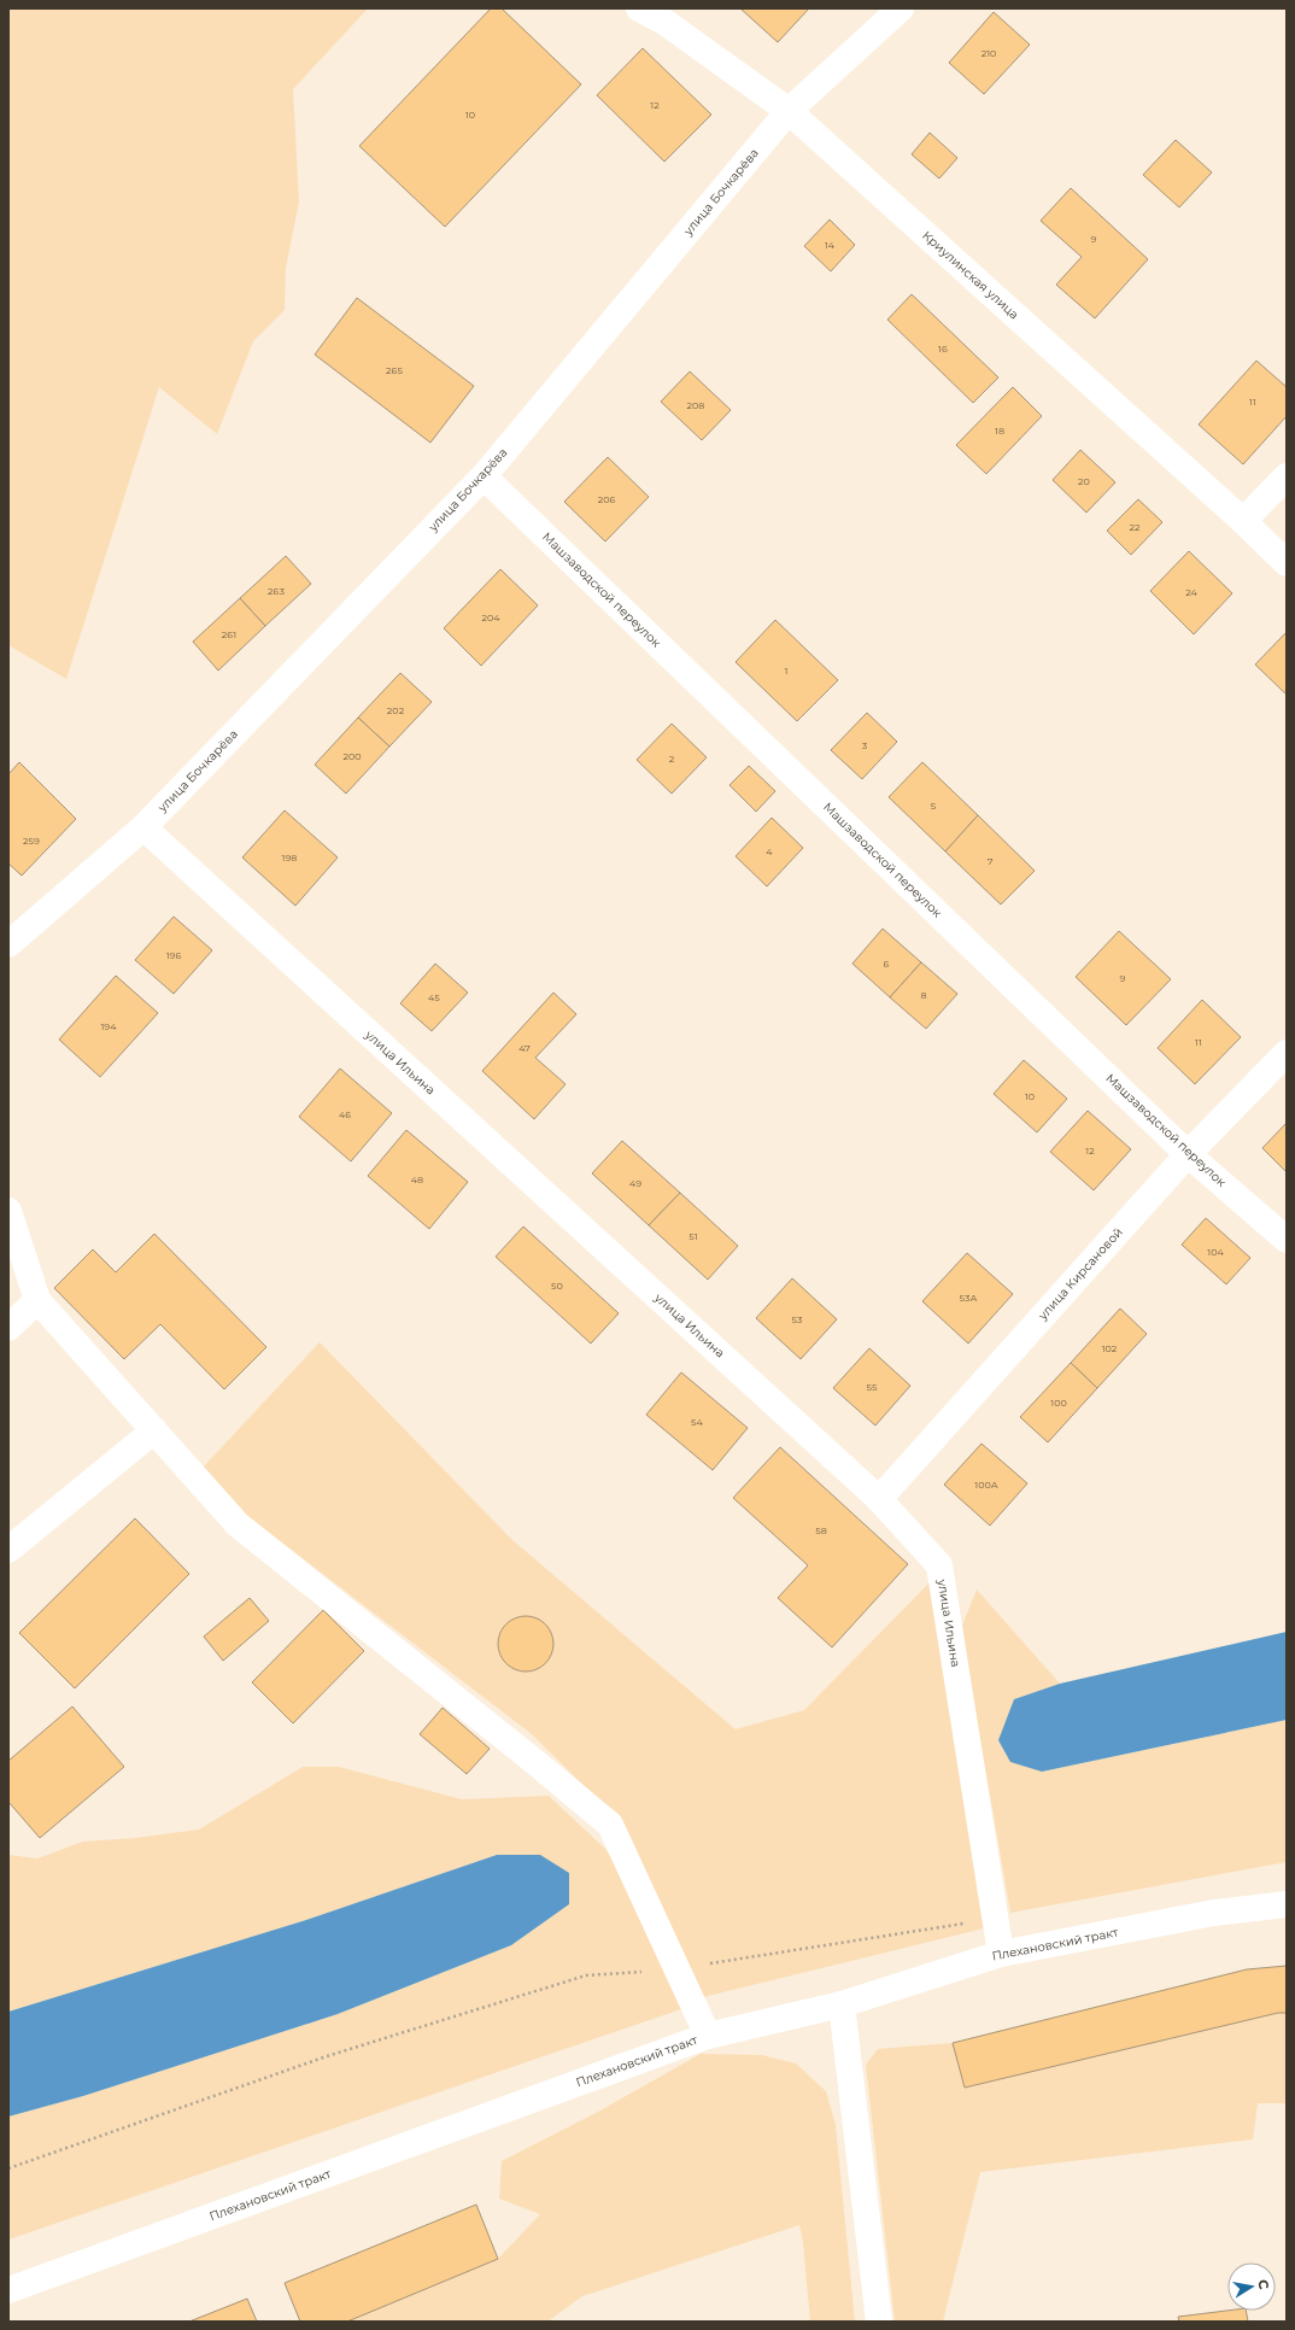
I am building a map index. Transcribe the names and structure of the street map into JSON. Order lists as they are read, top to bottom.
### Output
{
  "streets": {
    "street": [
      "улица Бочкарёва",
      "Криулинская улица",
      "Машзаводской переулок",
      "улица Ильина",
      "улица Кирсановой",
      "Плехановский тракт"
    ]
  },
  "crossings": [
    ["улица Бочкарёва", "Криулинская улица"],
    ["улица Бочкарёва", "Машзаводской переулок"],
    ["улица Бочкарёва", "улица Ильина"],
    ["Машзаводской переулок", "улица Кирсановой"],
    ["улица Ильина", "улица Кирсановой"],
    ["улица Ильина", "Плехановский тракт"]
  ],
  "house_numbers": [
    "210",
    "12",
    "10",
    "9",
    "14",
    "16",
    "265",
    "11",
    "208",
    "18",
    "20",
    "206",
    "22",
    "263",
    "24",
    "204",
    "261",
    "1",
    "202",
    "3",
    "200",
    "2",
    "5",
    "259",
    "4",
    "198",
    "7",
    "196",
    "6",
    "9",
    "8",
    "45",
    "194",
    "11",
    "47",
    "10",
    "46",
    "12",
    "48",
    "49",
    "51",
    "104",
    "50",
    "53А",
    "53",
    "102",
    "55",
    "100",
    "54",
    "100А",
    "58"
  ],
  "north": "right"
}
